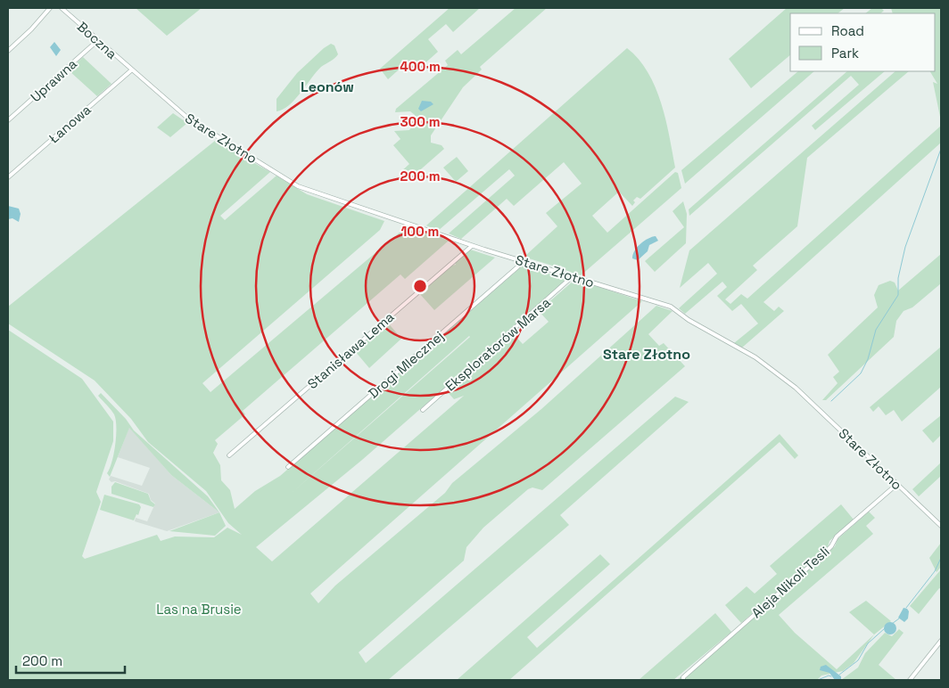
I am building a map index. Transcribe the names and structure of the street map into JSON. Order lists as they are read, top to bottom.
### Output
{
  "streets": {
    "street": [
      "Boczna",
      "Uprawna",
      "Łanowa",
      "Stare Złotno",
      "Eksploratorów Marsa",
      "Stanisława Lema",
      "Drogi Mlecznej",
      "Aleja Nikoli Tesli"
    ]
  },
  "crossings": [
    ["Boczna", "Uprawna"],
    ["Boczna", "Łanowa"],
    ["Boczna", "Stare Złotno"],
    ["Łanowa", "Stare Złotno"],
    ["Stare Złotno", "Eksploratorów Marsa"],
    ["Stare Złotno", "Stanisława Lema"],
    ["Stare Złotno", "Drogi Mlecznej"],
    ["Stare Złotno", "Aleja Nikoli Tesli"]
  ],
  "districts": ["Leonów", "Stare Złotno"],
  "parks": ["Las na Brusie"],
  "legend": ["Road", "Park"],
  "scale_bar": "200 m",
  "rings": [
    "400 m",
    "300 m",
    "200 m",
    "100 m"
  ]
}
